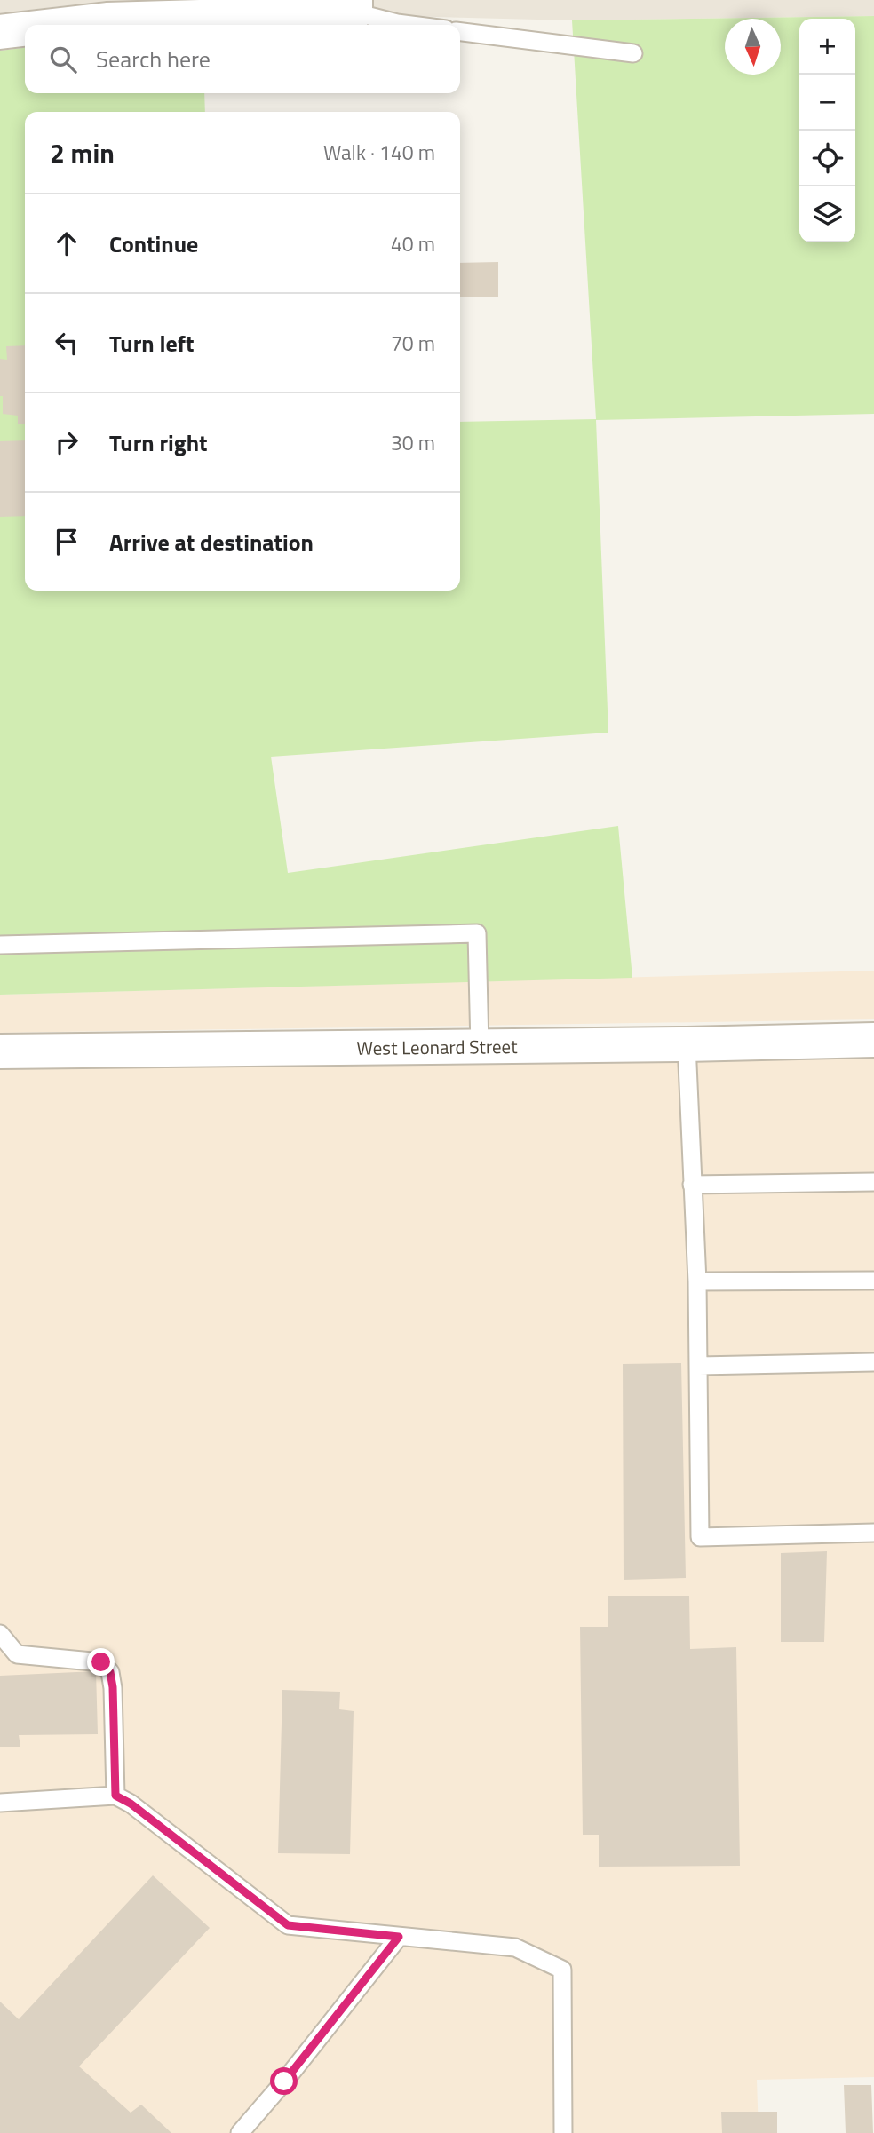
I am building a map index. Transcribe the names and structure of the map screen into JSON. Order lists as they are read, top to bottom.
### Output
{
  "streets": {
    "street": ["West Leonard Street"]
  },
  "north": "bottom",
  "page": {
    "map_buttons": ["+", "−"],
    "search": "Search here",
    "heading": ["2 min", "Walk · 140 m"],
    "list": [
      ["Continue", "40 m"],
      ["Turn left", "70 m"],
      ["Turn right", "30 m"],
      "Arrive at destination"
    ]
  }
}
